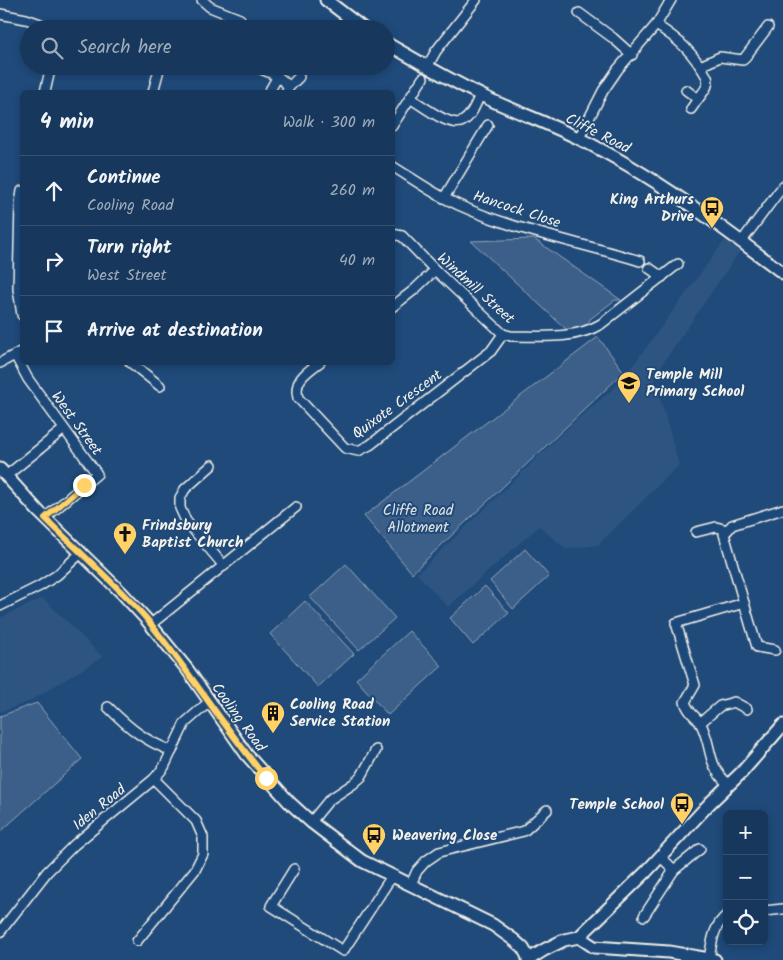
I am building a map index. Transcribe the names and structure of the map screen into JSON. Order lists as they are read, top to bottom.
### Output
{
  "streets": {
    "main road": ["Cliffe Road", "Cooling Road"],
    "street": [
      "Hancock Close",
      "Windmill Street",
      "Quixote Crescent",
      "West Street",
      "Iden Road"
    ]
  },
  "crossings": [
    ["Windmill Street", "Quixote Crescent"],
    ["West Street", "Cooling Road"],
    ["Cooling Road", "Iden Road"]
  ],
  "parks": ["Cliffe Road Allotment"],
  "places": {
    "bus stop": ["King Arthurs Drive", "Temple School", "Weavering Close"],
    "school or university": ["Temple Mill Primary School"],
    "church": ["Frindsbury Baptist Church"],
    "building": ["Cooling Road Service Station"]
  },
  "page": {
    "search": "Search here",
    "heading": ["4 min", "Walk · 300 m"],
    "list": [
      ["Continue", "Cooling Road", "260 m"],
      ["Turn right", "West Street", "40 m"],
      "Arrive at destination"
    ],
    "map_buttons": ["+", "−"]
  }
}
